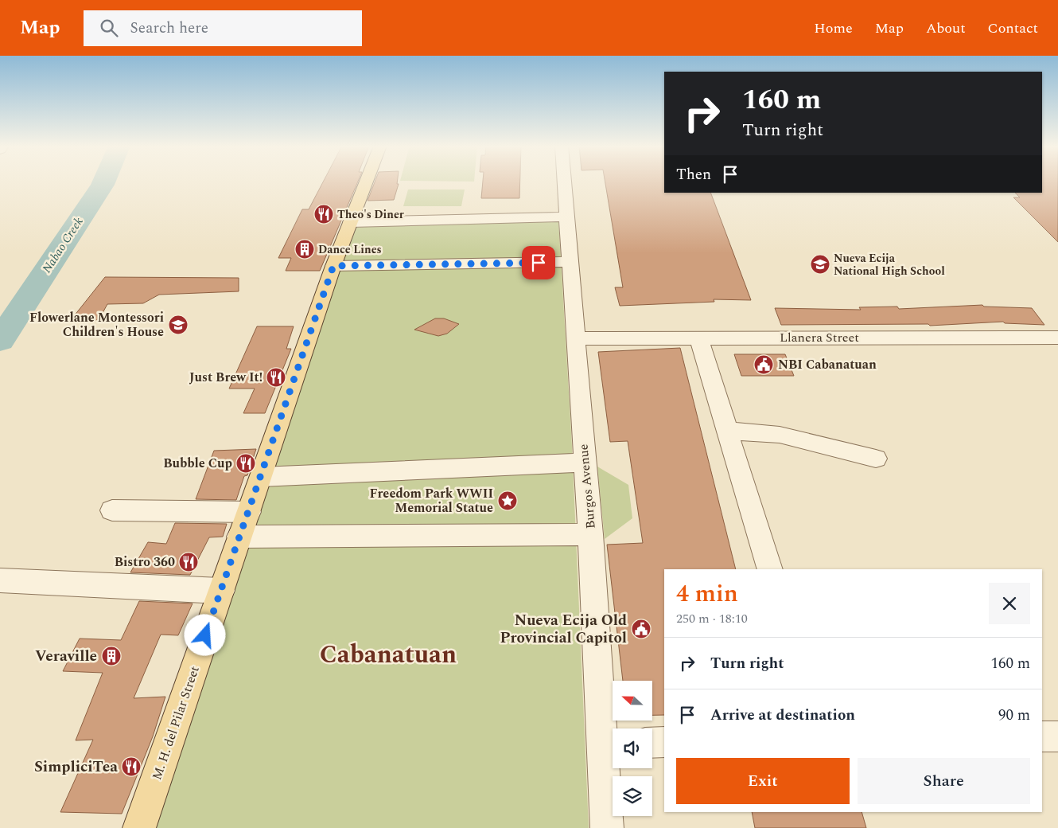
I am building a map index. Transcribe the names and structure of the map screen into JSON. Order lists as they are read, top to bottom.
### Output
{
  "streets": {
    "main road": ["M. H. del Pilar Street"],
    "street": ["Llanera Street", "Burgos Avenue"]
  },
  "districts": ["Cabanatuan"],
  "water": ["Nabao Creek"],
  "places": {
    "restaurant": [
      "Theo's Diner",
      "Just Brew It!",
      "Bubble Cup",
      "Bistro 360",
      "SimpliciTea"
    ],
    "building": ["Dance Lines", "Veraville"],
    "school or university": ["Nueva Ecija National High School", "Flowerlane Montessori Children's House"],
    "public building": ["NBI Cabanatuan", "Nueva Ecija Old Provincial Capitol"],
    "place": ["Freedom Park WWII Memorial Statue"]
  },
  "north": "left",
  "page": {
    "header": "Map",
    "search": "Search here",
    "nav": [
      "Home",
      "Map",
      "About",
      "Contact"
    ],
    "turn": ["160 m", "Turn right"],
    "then": "Then",
    "heading": ["4 min", "250 m · 18:10"],
    "list": [
      {
        "name": "Turn right",
        "value": "160 m"
      },
      {
        "name": "Arrive at destination",
        "value": "90 m"
      }
    ],
    "buttons": ["Exit", "Share"]
  }
}
